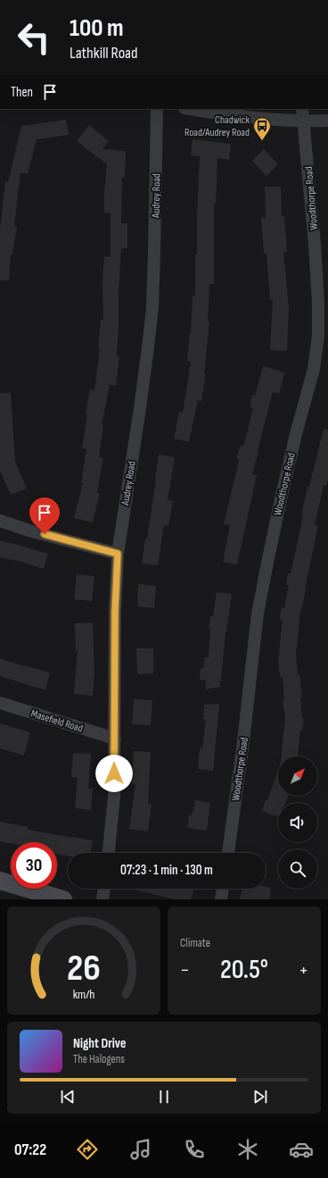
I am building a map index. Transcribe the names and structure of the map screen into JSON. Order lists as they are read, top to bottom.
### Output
{
  "streets": {
    "street": ["Audrey Road", "Woodthorpe Road", "Masefield Road"]
  },
  "crossings": [
    ["Audrey Road", "Masefield Road"]
  ],
  "places": {
    "bus stop": ["Chadwick Road/Audrey Road"]
  },
  "north": "top right",
  "page": {
    "turn": ["100 m", "Lathkill Road"],
    "then": "Then",
    "limit": "30",
    "trip": "07:23 · 1 min · 130 m",
    "tile": "Climate",
    "heat": ["−", "20.5°", "+"],
    "song": ["Night Drive", "The Halogens"],
    "tabs": "07:22",
    "gauge": ["26", "km/h"]
  }
}
